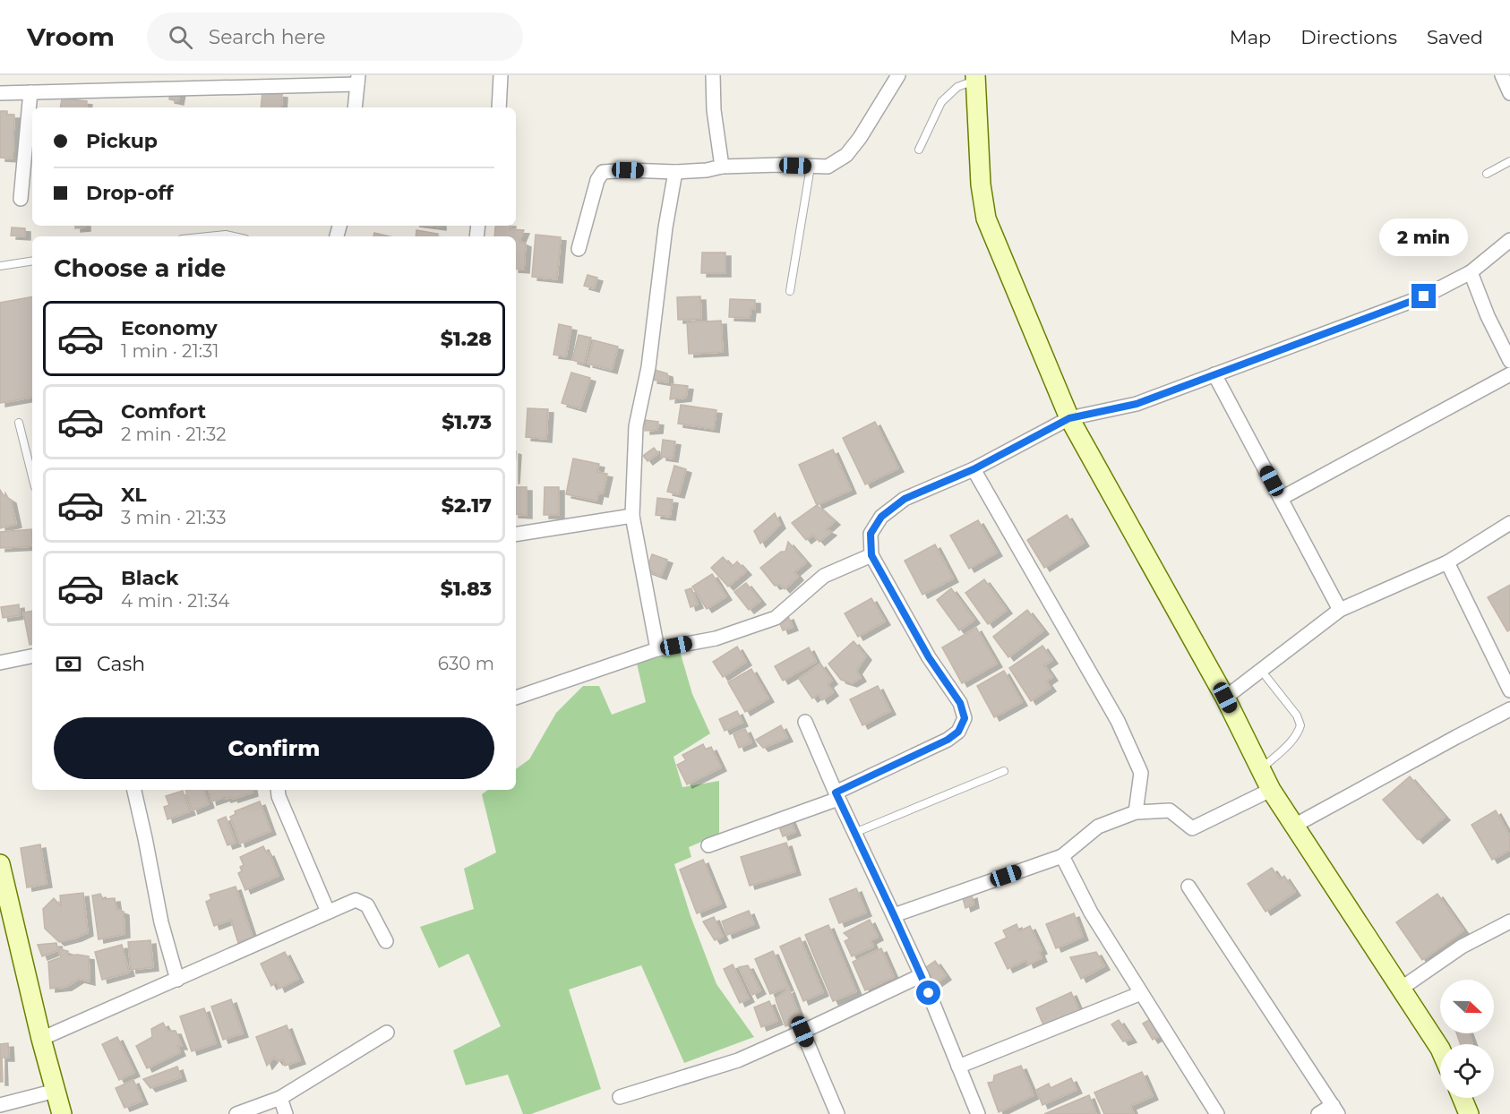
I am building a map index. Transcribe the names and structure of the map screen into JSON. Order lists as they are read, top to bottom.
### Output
{
  "north": "right",
  "page": {
    "header": "Vroom",
    "search": "Search here",
    "nav": ["Map", "Directions", "Saved"],
    "banner": ["Pickup", "Drop-off"],
    "bubble": "2 min",
    "heading": "Choose a ride",
    "list": [
      {
        "name": "Economy",
        "note": "1 min · 21:31",
        "value": "$1.28"
      },
      {
        "name": "Comfort",
        "note": "2 min · 21:32",
        "value": "$1.73"
      },
      {
        "name": "XL",
        "note": "3 min · 21:33",
        "value": "$2.17"
      },
      {
        "name": "Black",
        "note": "4 min · 21:34",
        "value": "$1.83"
      }
    ],
    "pay": ["Cash", "630 m"],
    "buttons": "Confirm"
  }
}
